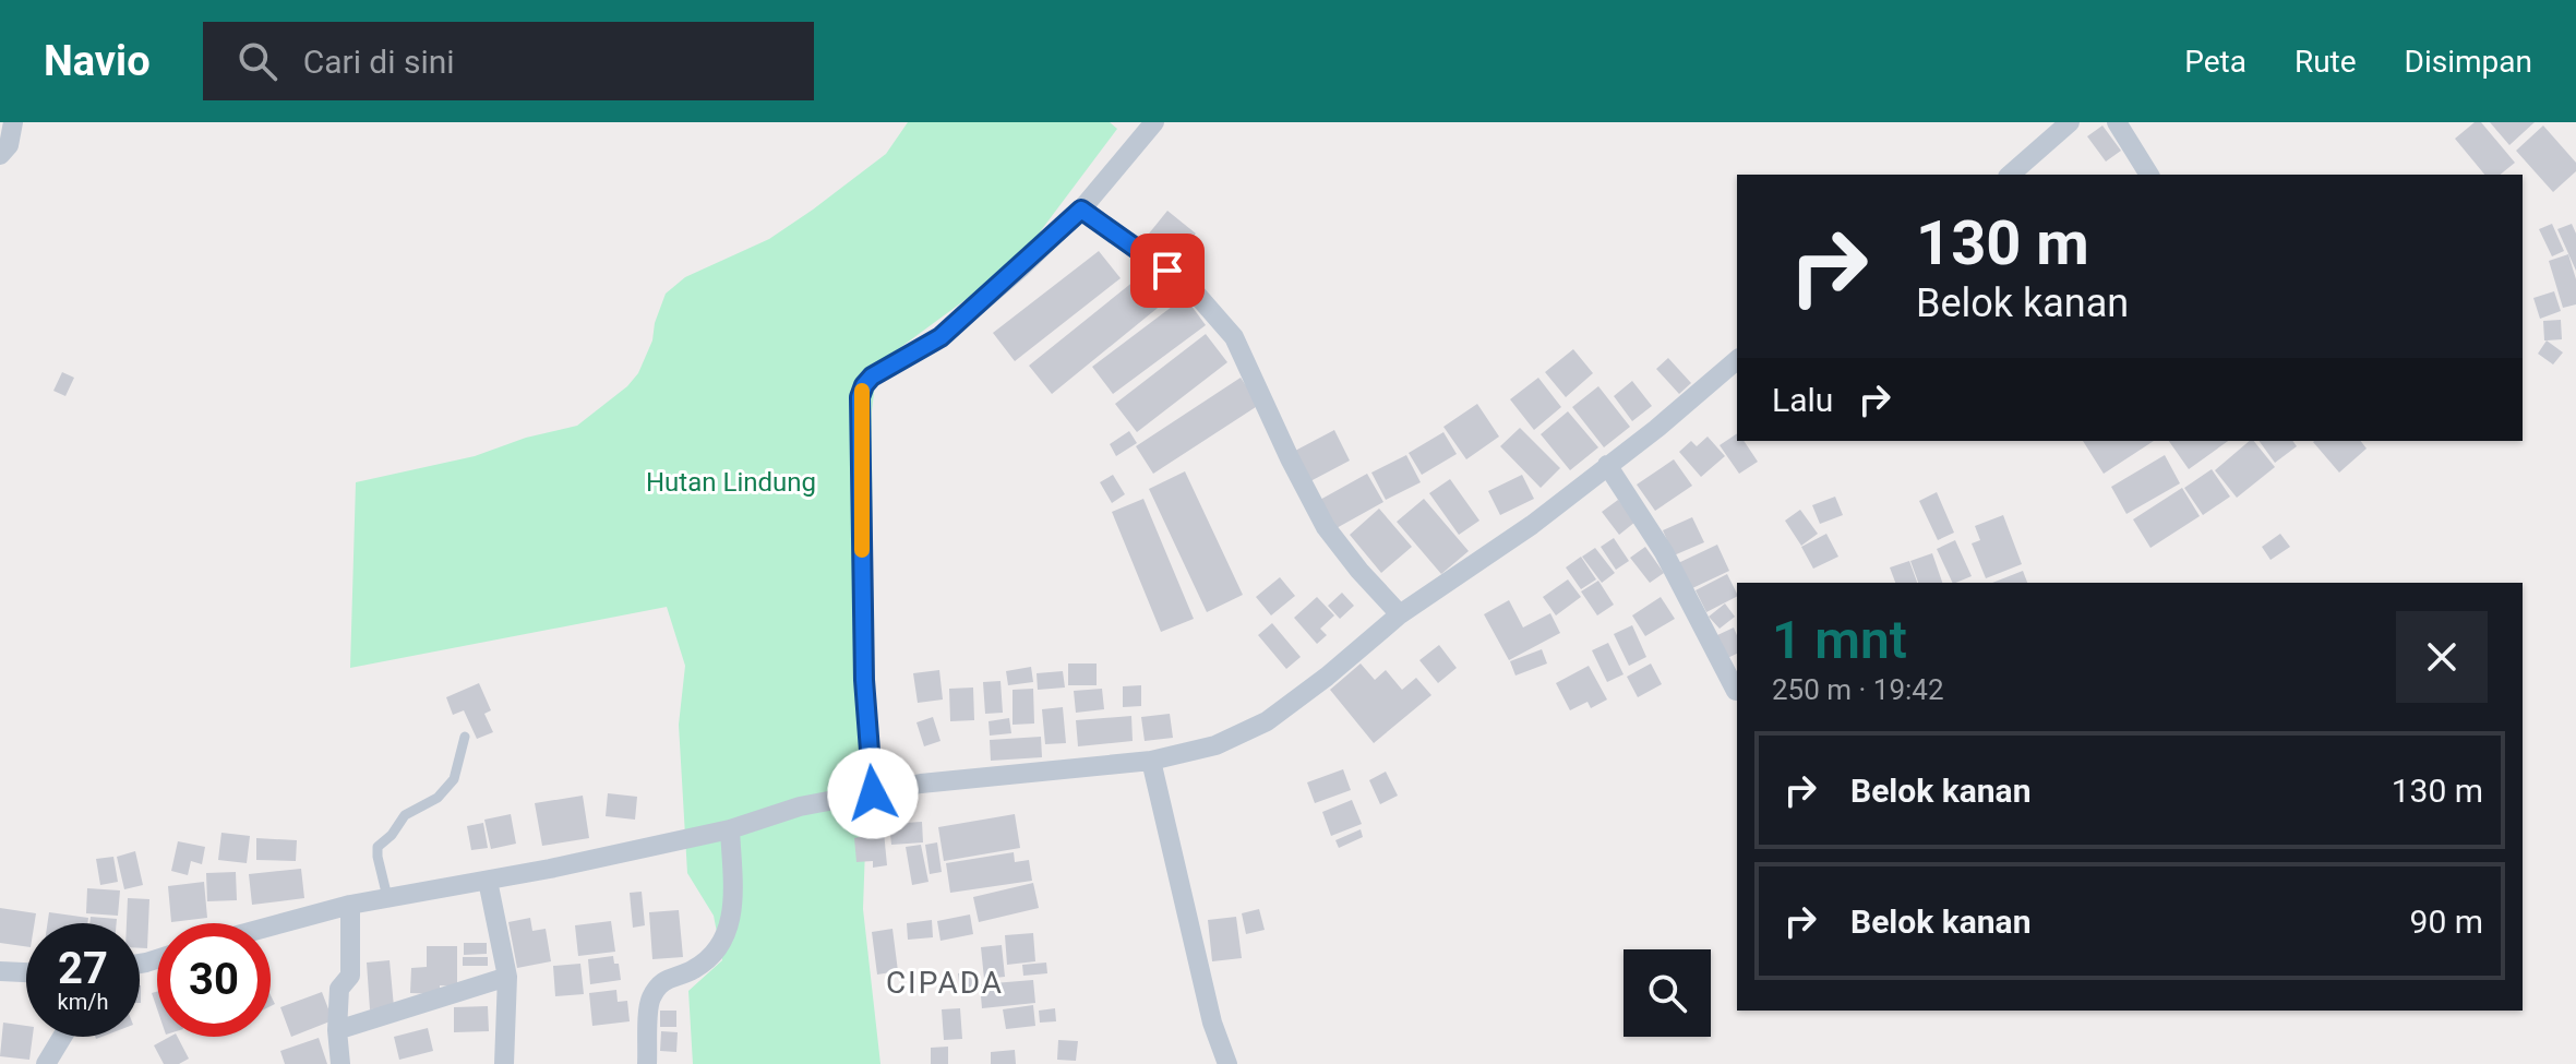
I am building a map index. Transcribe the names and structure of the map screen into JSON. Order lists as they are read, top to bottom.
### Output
{
  "districts": ["CIPADA"],
  "parks": ["Hutan Lindung"],
  "page": {
    "header": "Navio",
    "search": "Cari di sini",
    "nav": ["Peta", "Rute", "Disimpan"],
    "turn": ["130 m", "Belok kanan"],
    "then": "Lalu",
    "heading": ["1 mnt", "250 m · 19:42"],
    "list": [
      {
        "name": "Belok kanan",
        "value": "130 m"
      },
      {
        "name": "Belok kanan",
        "value": "90 m"
      }
    ],
    "speed": "27 km/h",
    "limit": "30"
  }
}
